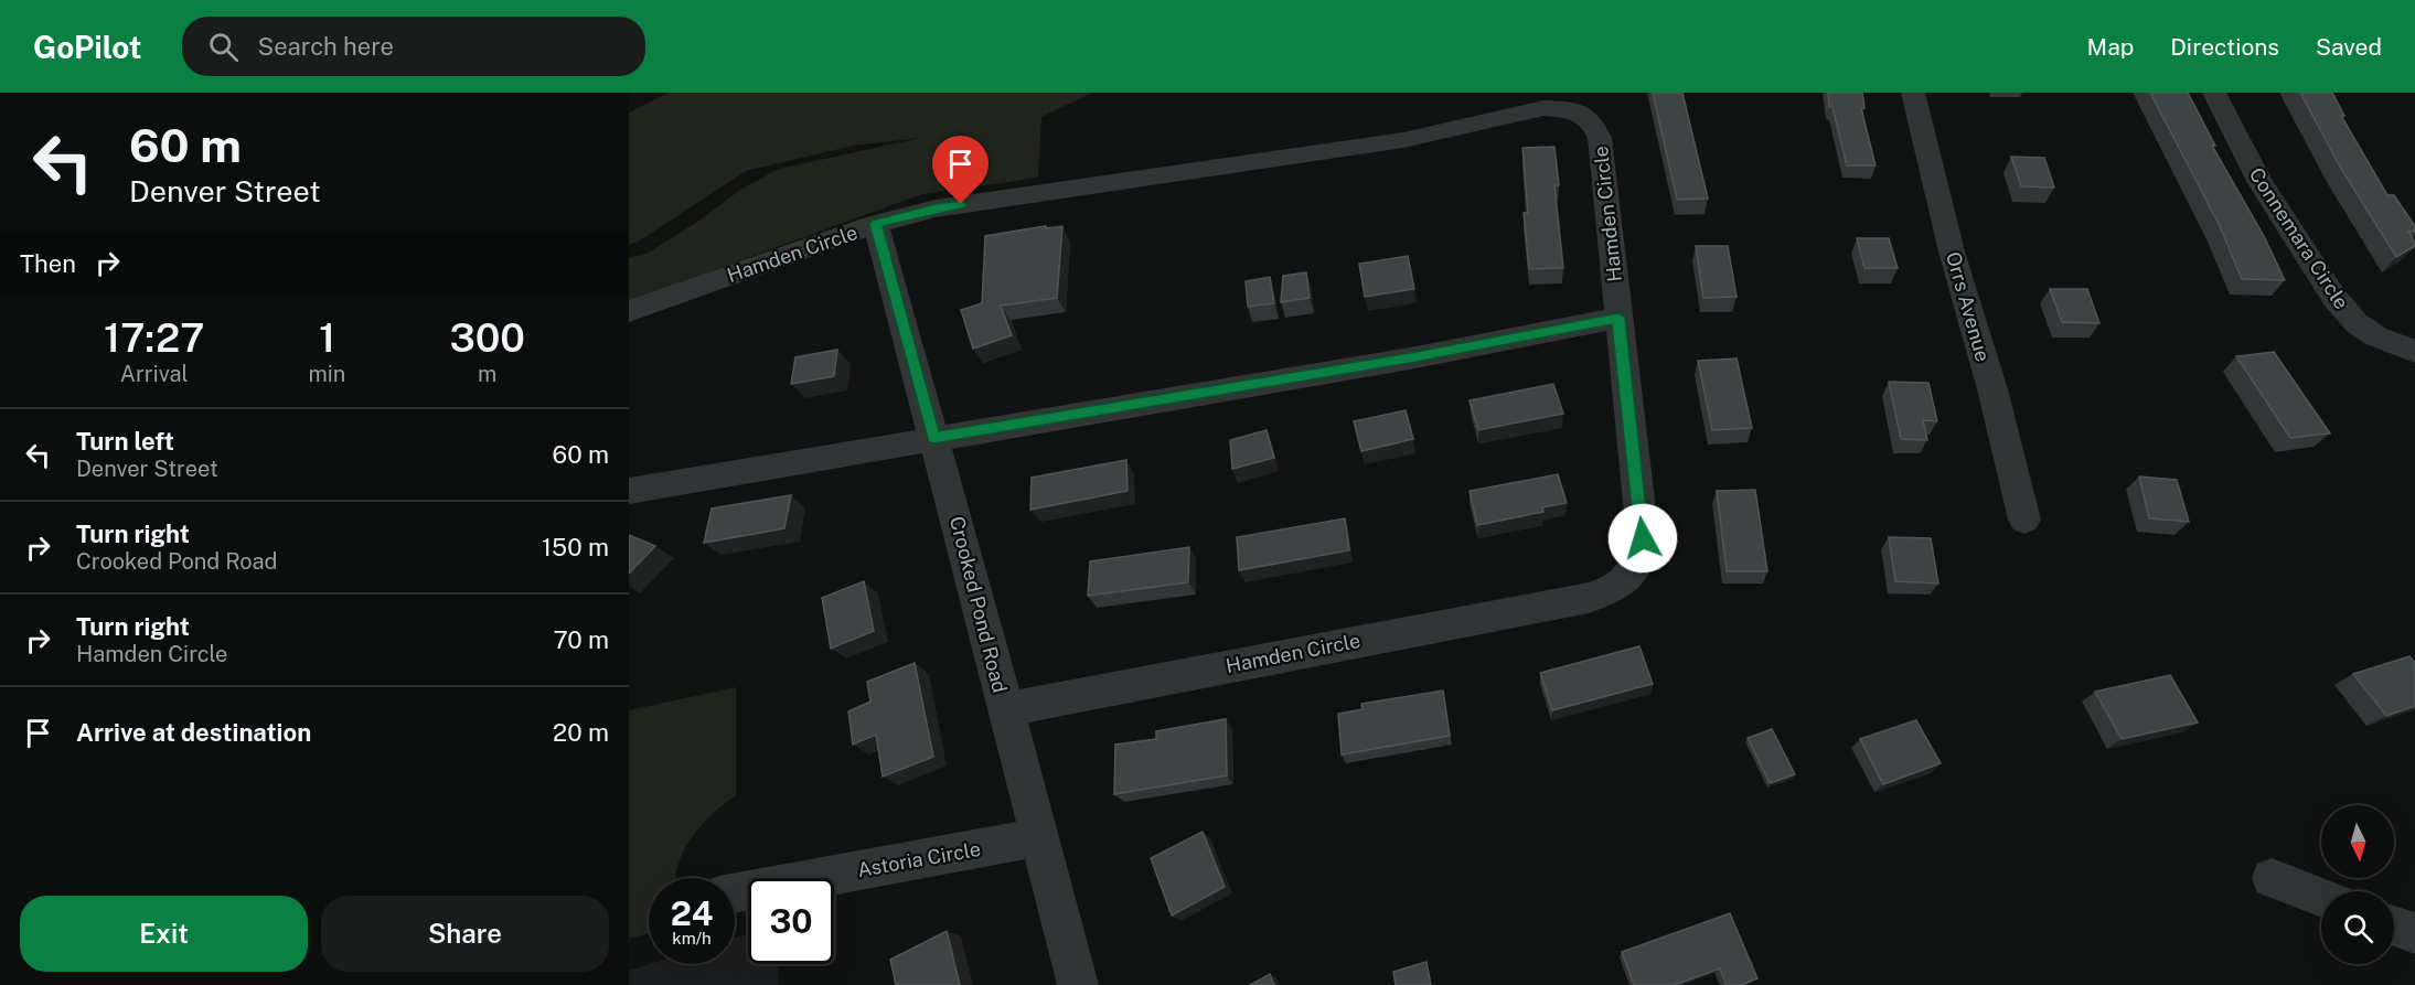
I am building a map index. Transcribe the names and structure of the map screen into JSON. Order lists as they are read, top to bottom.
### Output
{
  "streets": {
    "street": [
      "Hamden Circle",
      "Connemara Circle",
      "Orrs Avenue",
      "Crooked Pond Road",
      "Astoria Circle"
    ]
  },
  "crossings": [
    ["Hamden Circle", "Crooked Pond Road"],
    ["Crooked Pond Road", "Astoria Circle"]
  ],
  "north": "bottom",
  "page": {
    "header": "GoPilot",
    "search": "Search here",
    "nav": ["Map", "Directions", "Saved"],
    "turn": ["60 m", "Denver Street"],
    "then": "Then",
    "eta": [
      "17:27",
      "Arrival",
      "1",
      "min",
      "300",
      "m"
    ],
    "list": [
      {
        "name": "Turn left",
        "note": "Denver Street",
        "value": "60 m"
      },
      {
        "name": "Turn right",
        "note": "Crooked Pond Road",
        "value": "150 m"
      },
      {
        "name": "Turn right",
        "note": "Hamden Circle",
        "value": "70 m"
      },
      {
        "name": "Arrive at destination",
        "value": "20 m"
      }
    ],
    "speed": "24 km/h",
    "limit": "30",
    "buttons": ["Exit", "Share"]
  }
}
